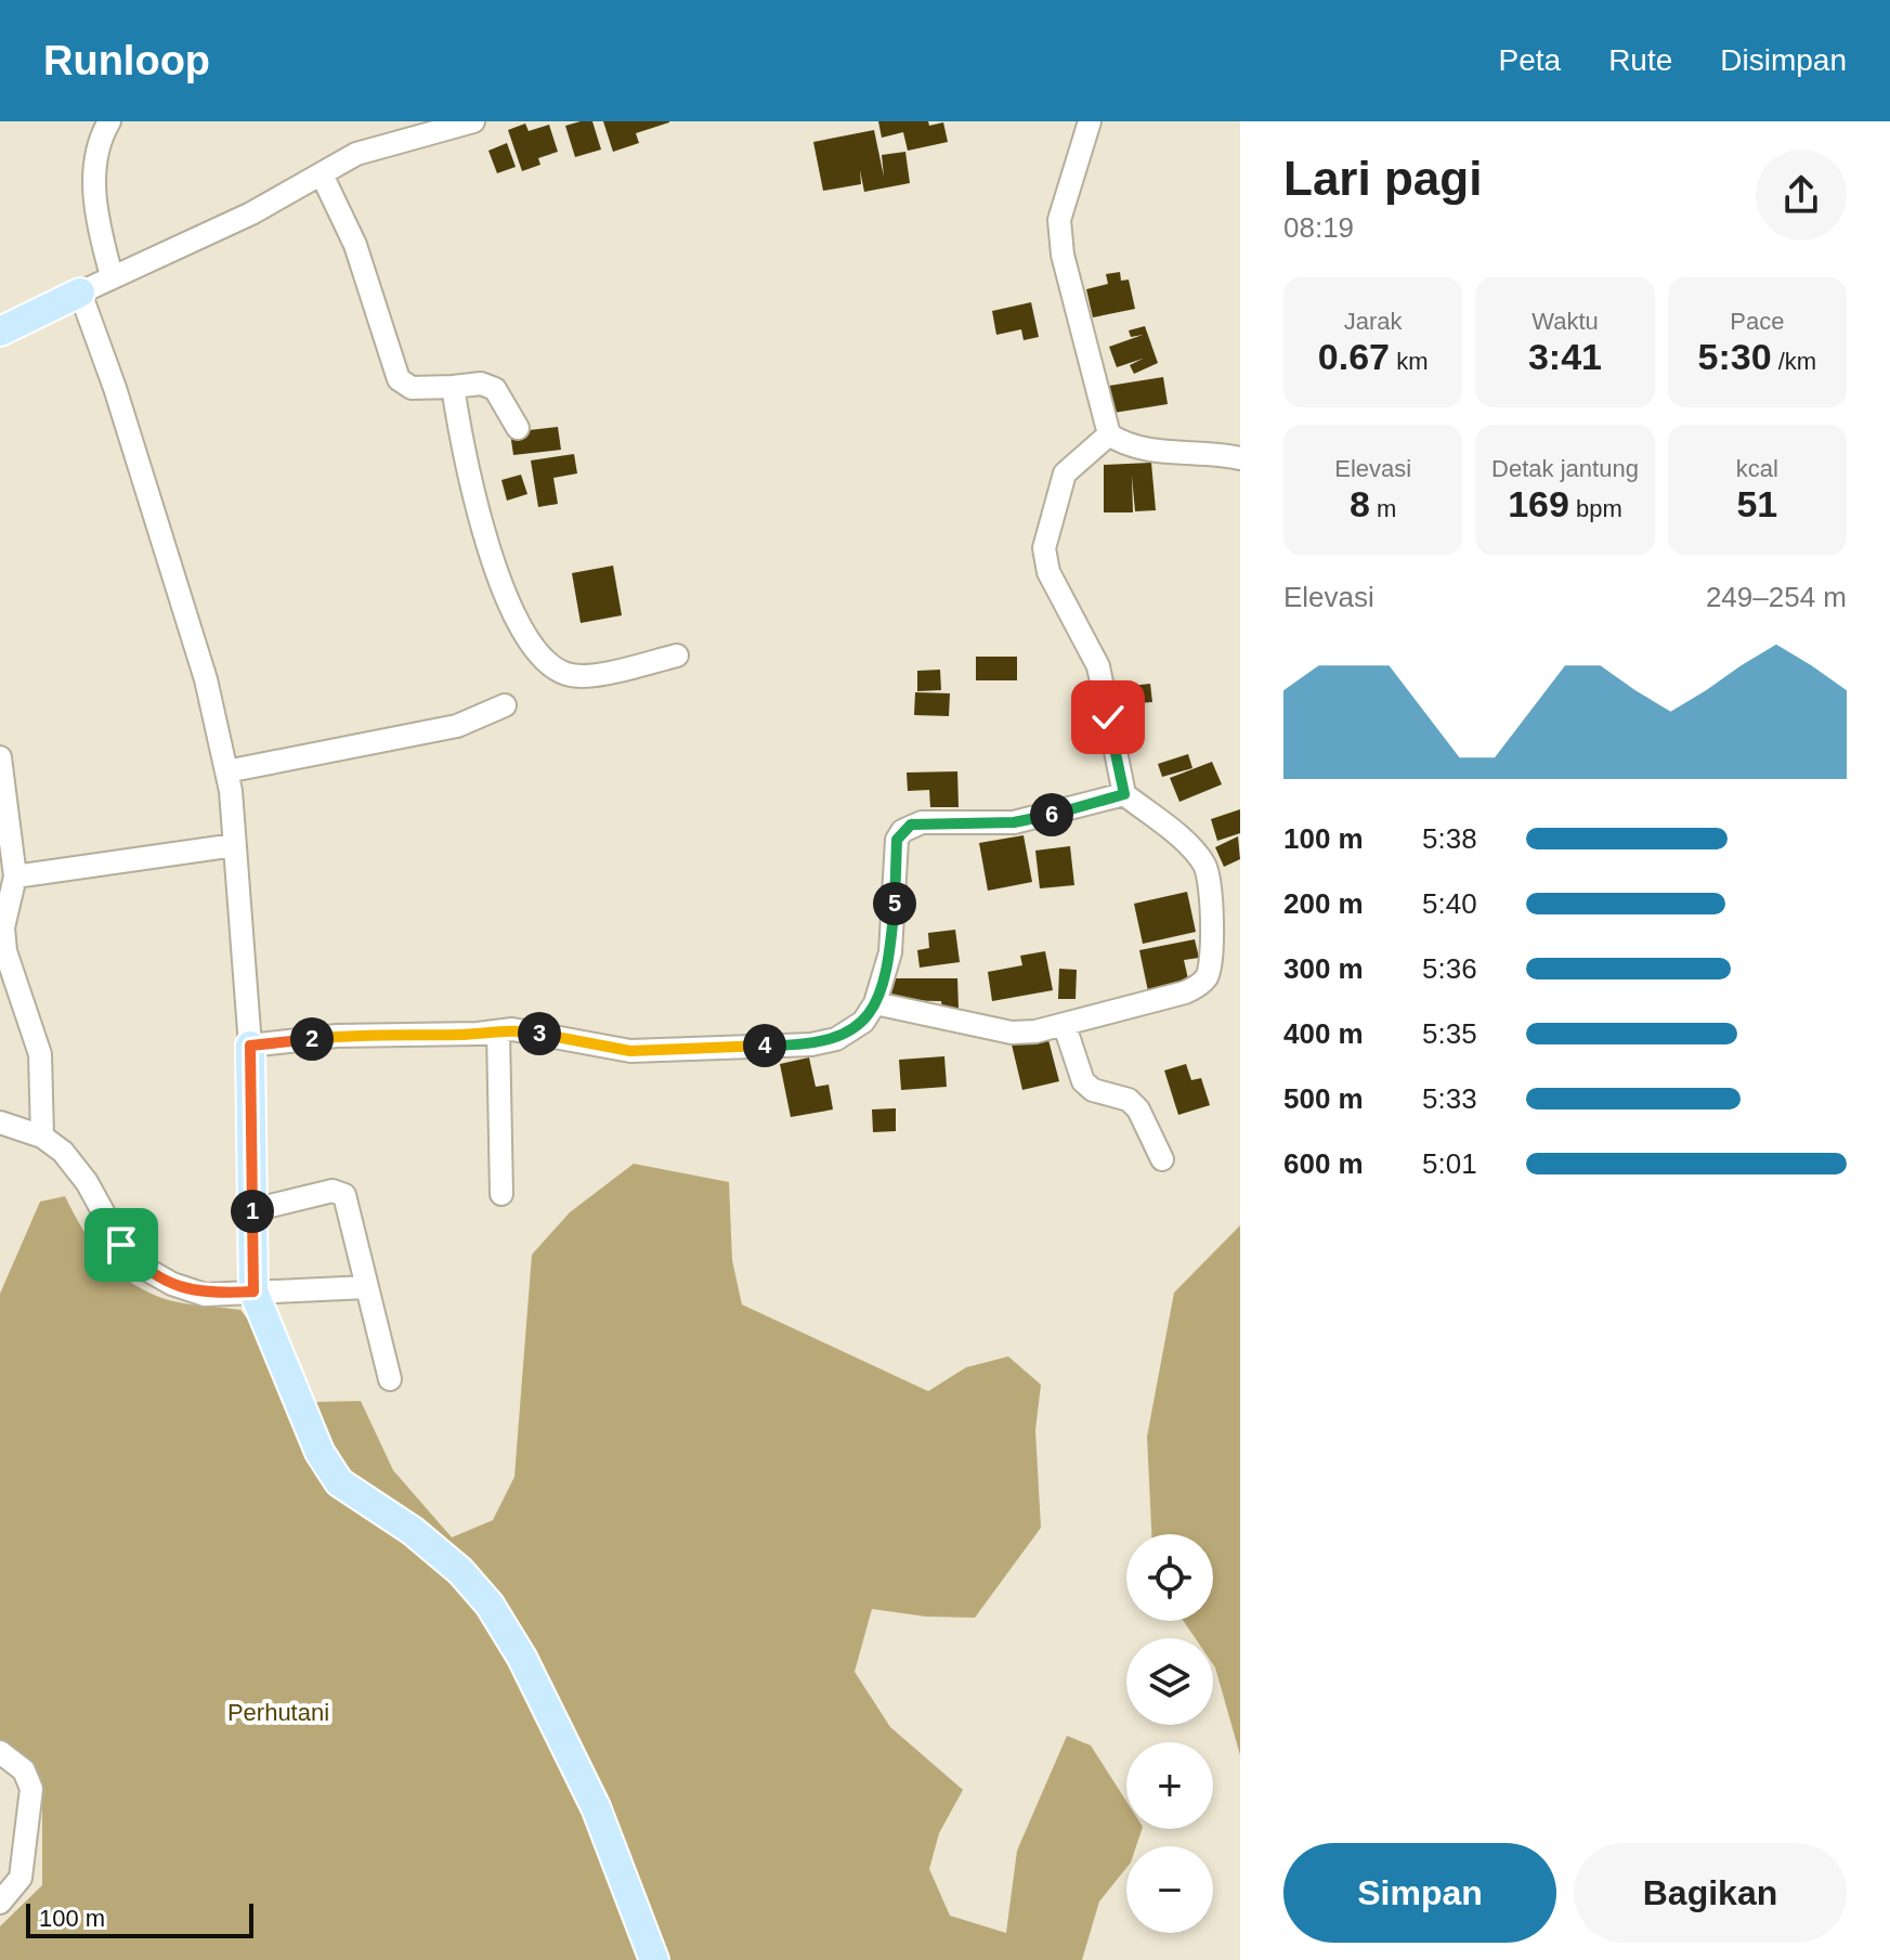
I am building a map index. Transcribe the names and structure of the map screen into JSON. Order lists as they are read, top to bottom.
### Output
{
  "parks": ["Perhutani"],
  "scale_bar": "100 m",
  "page": {
    "header": "Runloop",
    "nav": ["Peta", "Rute", "Disimpan"],
    "heading": ["Lari pagi", "08:19"],
    "stats": [
      ["Jarak", "0.67 km"],
      ["Waktu", "3:41"],
      ["Pace", "5:30 /km"],
      ["Elevasi", "8 m"],
      ["Detak jantung", "169 bpm"],
      ["kcal", "51"]
    ],
    "chart": ["Elevasi", "249–254 m"],
    "pins": [
      "6",
      "5",
      "3",
      "2",
      "4",
      "1"
    ],
    "list": [
      {
        "name": "100 m",
        "note": "5:38"
      },
      {
        "name": "200 m",
        "note": "5:40"
      },
      {
        "name": "300 m",
        "note": "5:36"
      },
      {
        "name": "400 m",
        "note": "5:35"
      },
      {
        "name": "500 m",
        "note": "5:33"
      },
      {
        "name": "600 m",
        "note": "5:01"
      }
    ],
    "map_buttons": ["+", "−"],
    "buttons": ["Simpan", "Bagikan"],
    "scale": "100 m"
  }
}
